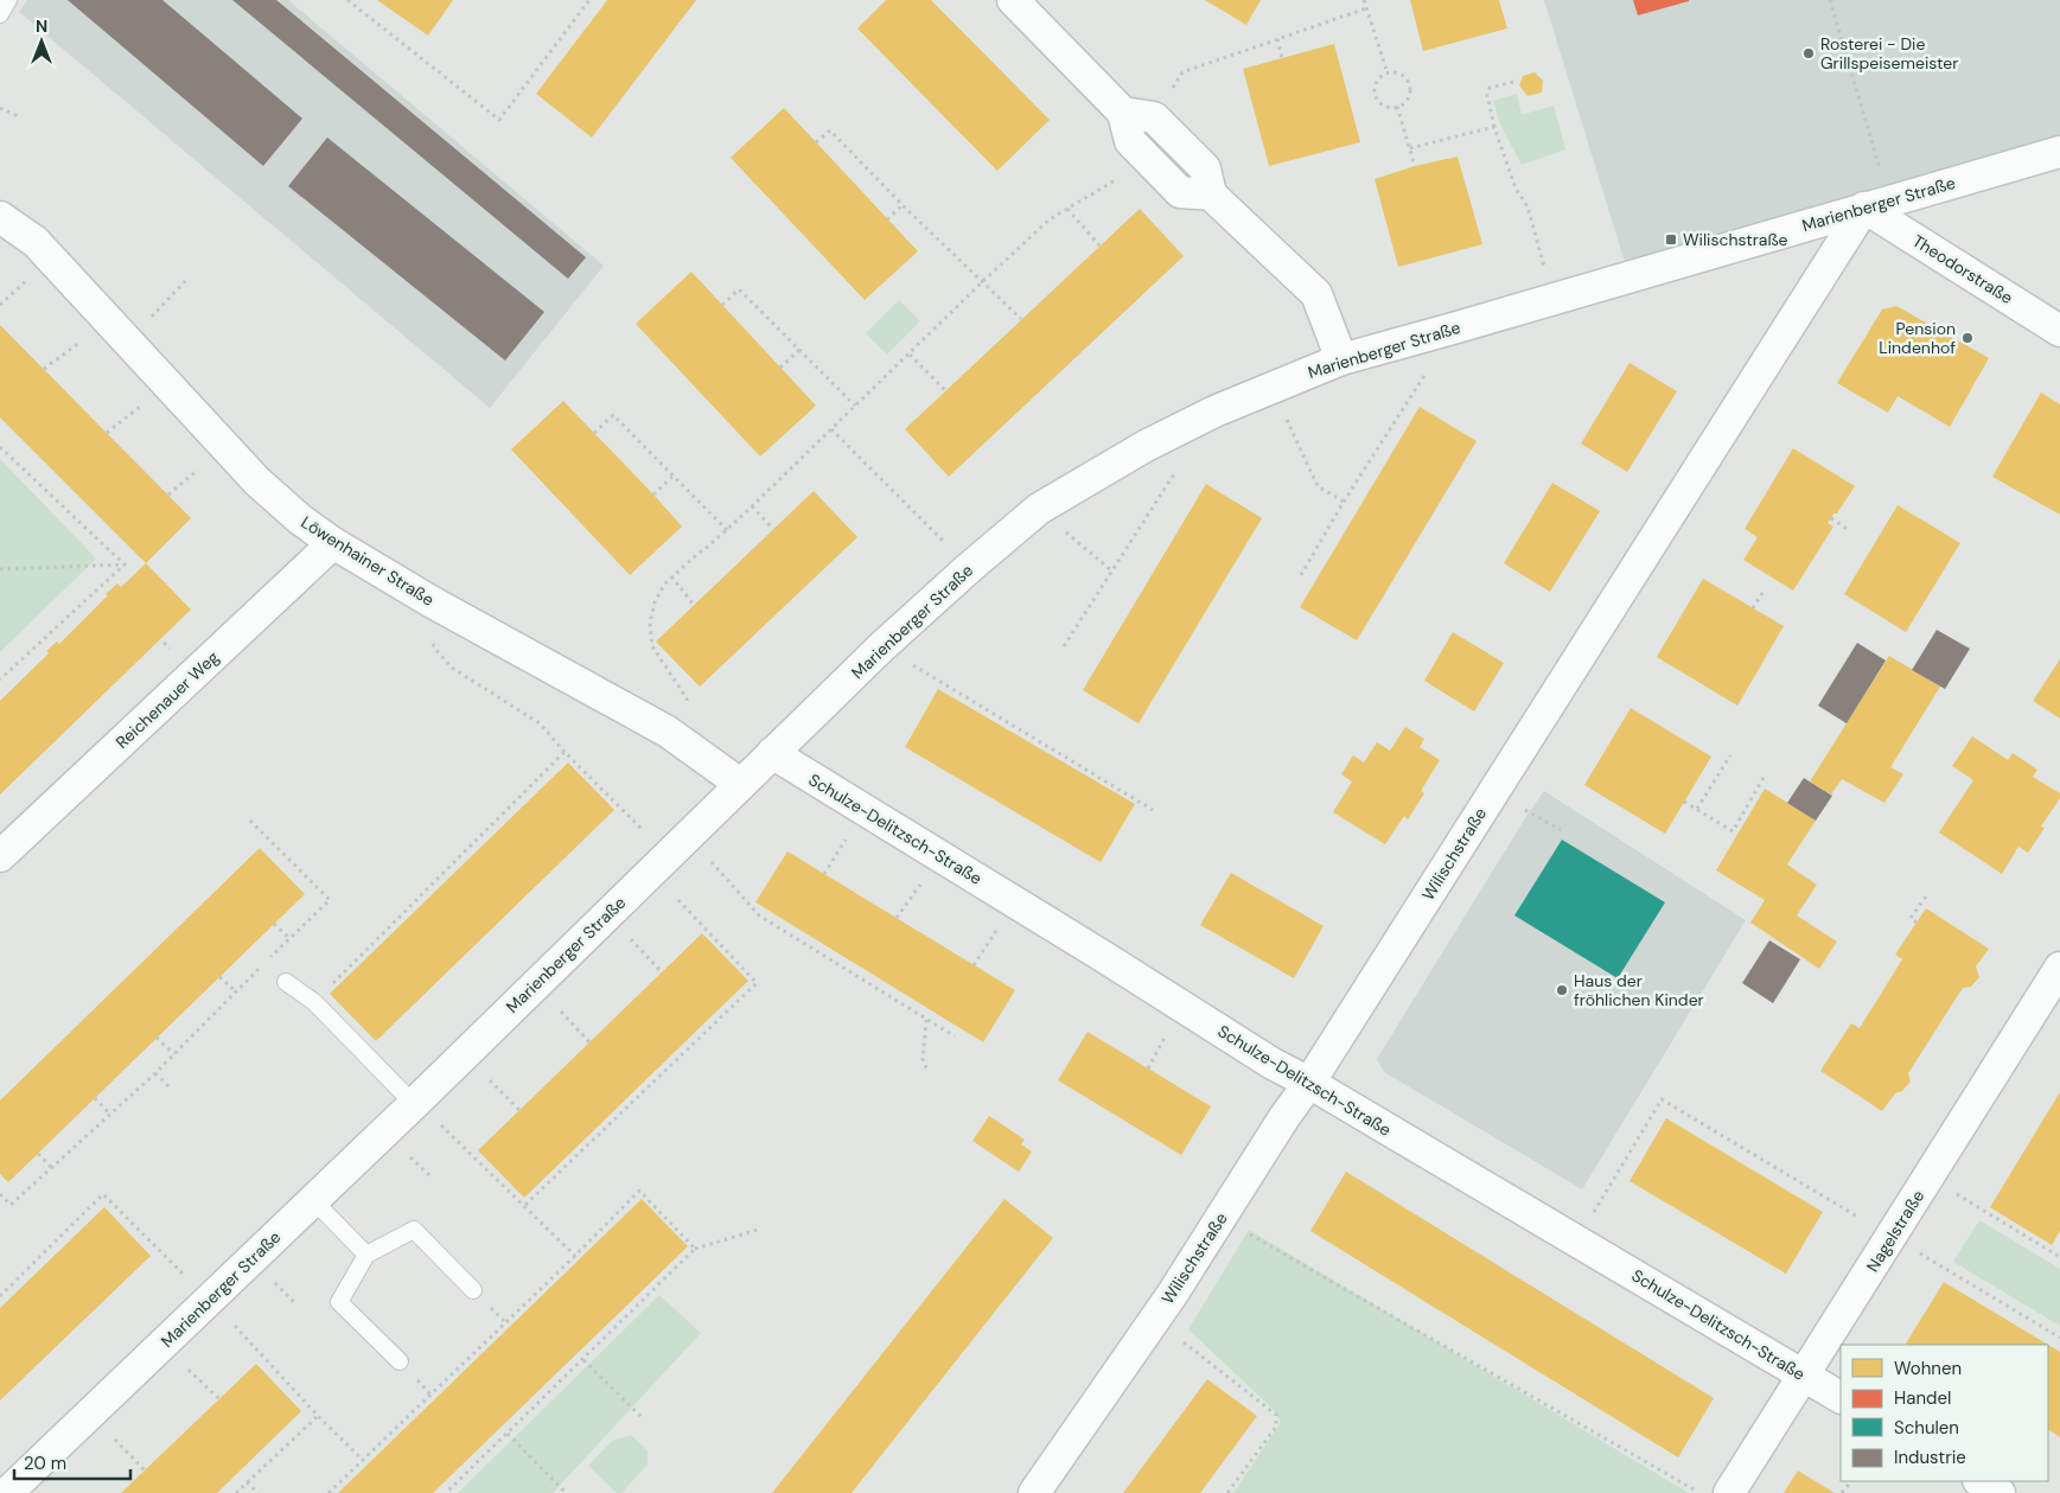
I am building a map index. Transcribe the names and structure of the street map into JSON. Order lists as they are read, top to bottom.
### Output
{
  "streets": {
    "street": [
      "Marienberger Straße",
      "Theodorstraße",
      "Löwenhainer Straße",
      "Reichenauer Weg",
      "Schulze-Delitzsch-Straße",
      "Wilischstraße",
      "Nagelstraße"
    ]
  },
  "crossings": [
    ["Marienberger Straße", "Theodorstraße"],
    ["Marienberger Straße", "Löwenhainer Straße"],
    ["Marienberger Straße", "Schulze-Delitzsch-Straße"],
    ["Marienberger Straße", "Wilischstraße"],
    ["Theodorstraße", "Wilischstraße"],
    ["Löwenhainer Straße", "Reichenauer Weg"],
    ["Schulze-Delitzsch-Straße", "Wilischstraße"],
    ["Schulze-Delitzsch-Straße", "Nagelstraße"]
  ],
  "places": {
    "other": ["Rosterei - Die Grillspeisemeister", "Pension Lindenhof", "Haus der fröhlichen Kinder"],
    "transit": ["Wilischstraße"]
  },
  "legend": [
    "Wohnen",
    "Handel",
    "Schulen",
    "Industrie"
  ],
  "scale_bar": "20 m",
  "north": "top"
}
